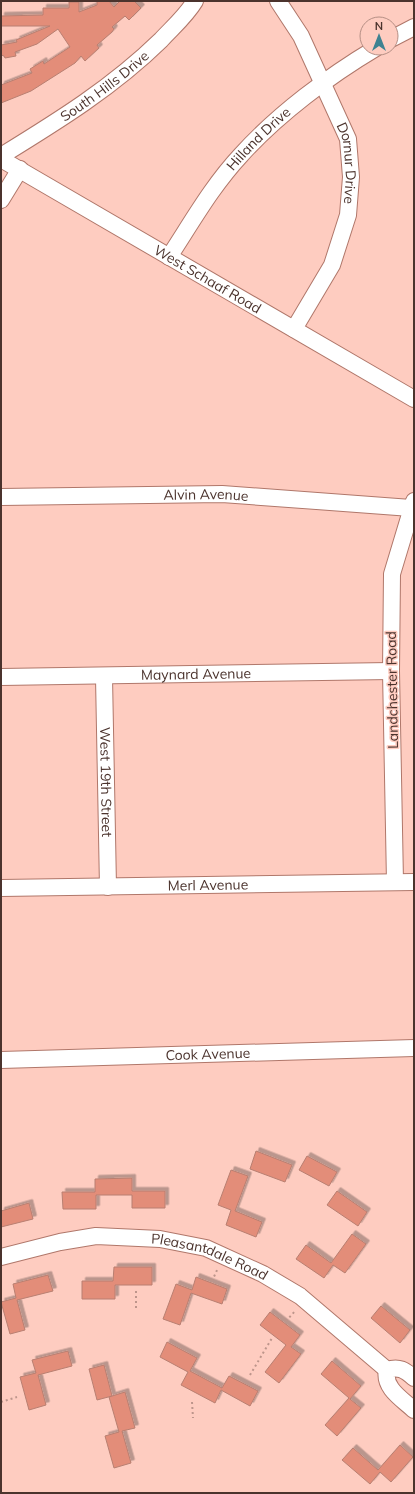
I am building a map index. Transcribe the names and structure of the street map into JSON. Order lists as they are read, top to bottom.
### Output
{
  "streets": {
    "street": [
      "South Hills Drive",
      "Hilland Drive",
      "Dornur Drive",
      "West Schaaf Road",
      "Alvin Avenue",
      "Maynard Avenue",
      "Landchester Road",
      "West 19th Street",
      "Merl Avenue",
      "Cook Avenue",
      "Pleasantdale Road"
    ]
  },
  "crossings": [
    ["South Hills Drive", "West Schaaf Road"],
    ["Hilland Drive", "Dornur Drive"],
    ["Hilland Drive", "West Schaaf Road"],
    ["Dornur Drive", "West Schaaf Road"],
    ["Alvin Avenue", "Landchester Road"],
    ["Maynard Avenue", "Landchester Road"],
    ["Maynard Avenue", "West 19th Street"],
    ["Landchester Road", "Merl Avenue"],
    ["West 19th Street", "Merl Avenue"]
  ],
  "north": "top"
}
